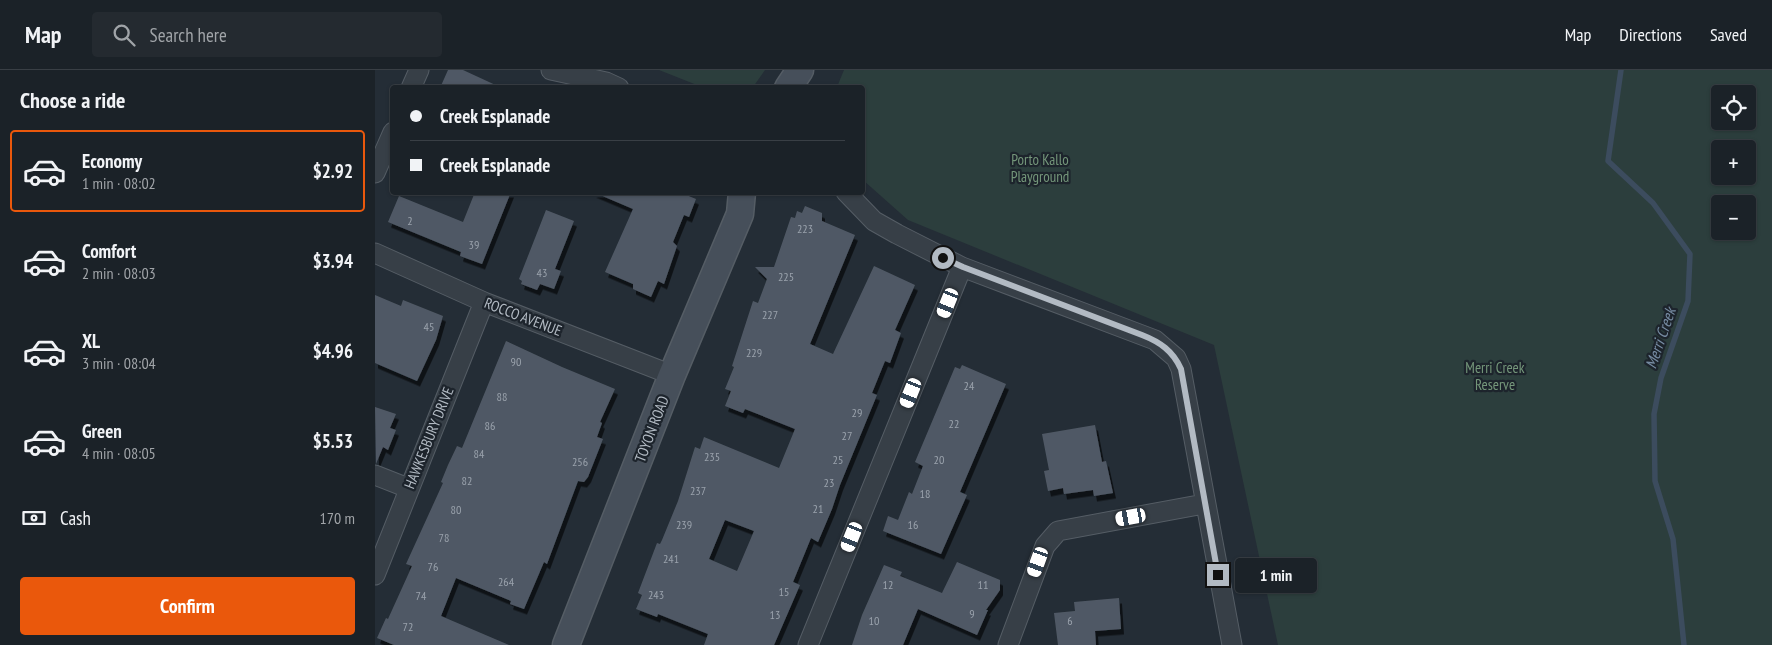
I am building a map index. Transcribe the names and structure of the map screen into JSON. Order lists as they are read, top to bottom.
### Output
{
  "streets": {
    "street": ["ROCCO AVENUE", "TOYON ROAD", "HAWKESBURY DRIVE"]
  },
  "crossings": [
    ["ROCCO AVENUE", "TOYON ROAD"],
    ["ROCCO AVENUE", "HAWKESBURY DRIVE"]
  ],
  "water": ["Merri Creek"],
  "parks": ["Porto Kallo Playground", "Merri Creek Reserve"],
  "house_numbers": [
    "2",
    "223",
    "39",
    "43",
    "225",
    "227",
    "45",
    "229",
    "90",
    "24",
    "88",
    "29",
    "22",
    "86",
    "27",
    "84",
    "235",
    "25",
    "20",
    "256",
    "82",
    "23",
    "237",
    "18",
    "21",
    "80",
    "239",
    "16",
    "78",
    "241",
    "76",
    "264",
    "12",
    "11",
    "15",
    "243",
    "74",
    "9",
    "13",
    "10",
    "6",
    "72"
  ],
  "page": {
    "header": "Map",
    "search": "Search here",
    "nav": ["Map", "Directions", "Saved"],
    "heading": "Choose a ride",
    "map_buttons": ["+", "−"],
    "banner": ["Creek Esplanade", "Creek Esplanade"],
    "list": [
      {
        "name": "Economy",
        "note": "1 min · 08:02",
        "value": "$2.92"
      },
      {
        "name": "Comfort",
        "note": "2 min · 08:03",
        "value": "$3.94"
      },
      {
        "name": "XL",
        "note": "3 min · 08:04",
        "value": "$4.96"
      },
      {
        "name": "Green",
        "note": "4 min · 08:05",
        "value": "$5.53"
      }
    ],
    "pay": ["Cash", "170 m"],
    "bubble": "1 min",
    "buttons": "Confirm"
  }
}
